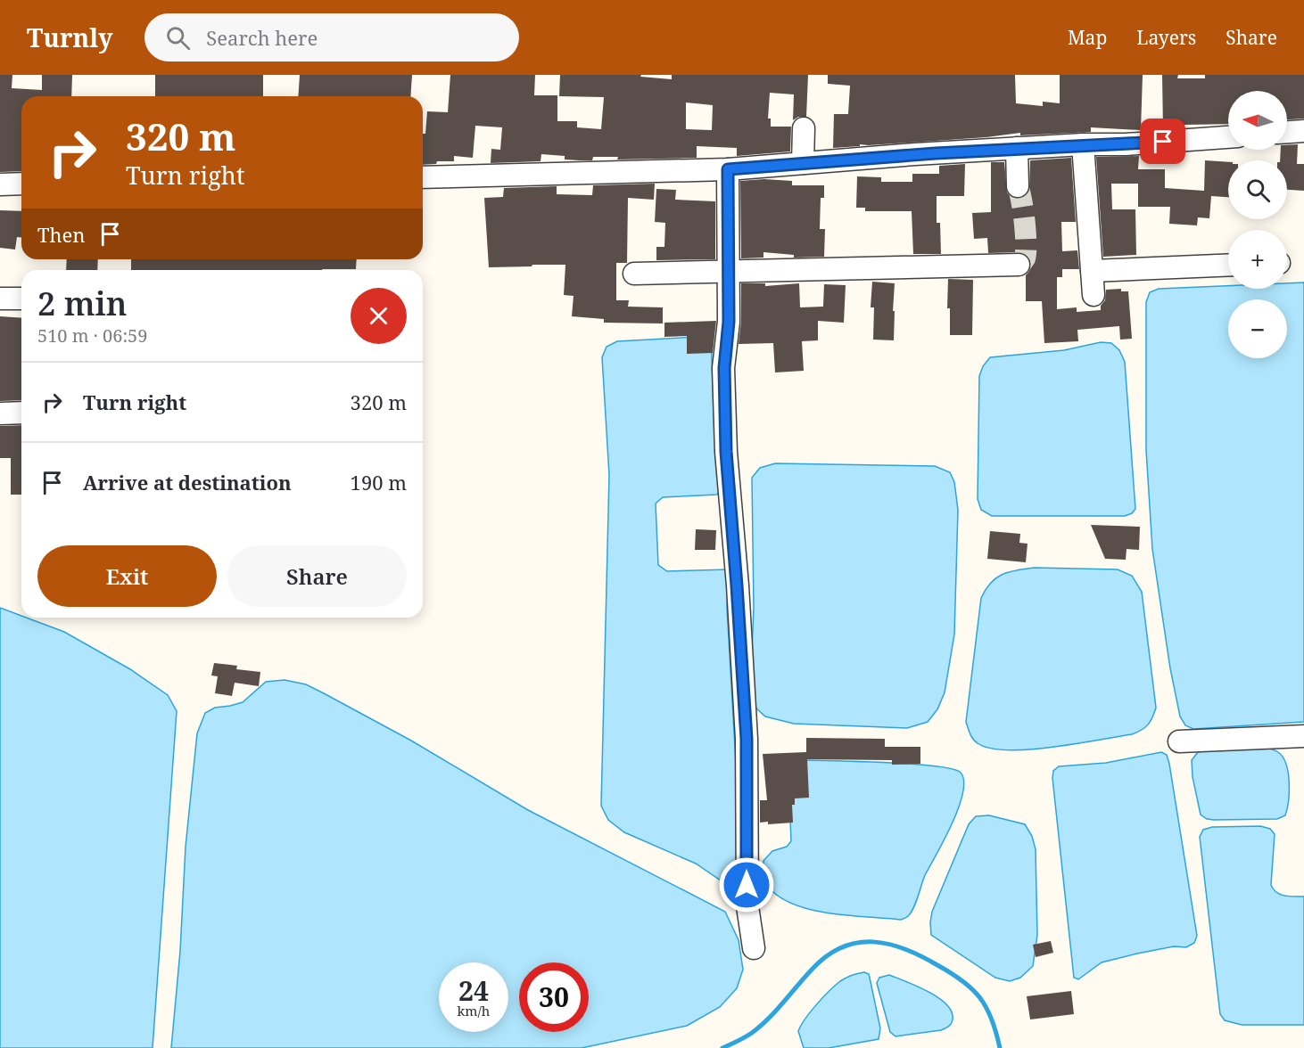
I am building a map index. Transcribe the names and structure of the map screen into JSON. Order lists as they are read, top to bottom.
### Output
{
  "north": "left",
  "page": {
    "header": "Turnly",
    "search": "Search here",
    "nav": ["Map", "Layers", "Share"],
    "map_buttons": ["+", "−"],
    "turn": ["320 m", "Turn right"],
    "then": "Then",
    "heading": ["2 min", "510 m · 06:59"],
    "list": [
      {
        "name": "Turn right",
        "value": "320 m"
      },
      {
        "name": "Arrive at destination",
        "value": "190 m"
      }
    ],
    "buttons": ["Exit", "Share"],
    "speed": "24 km/h",
    "limit": "30"
  }
}
